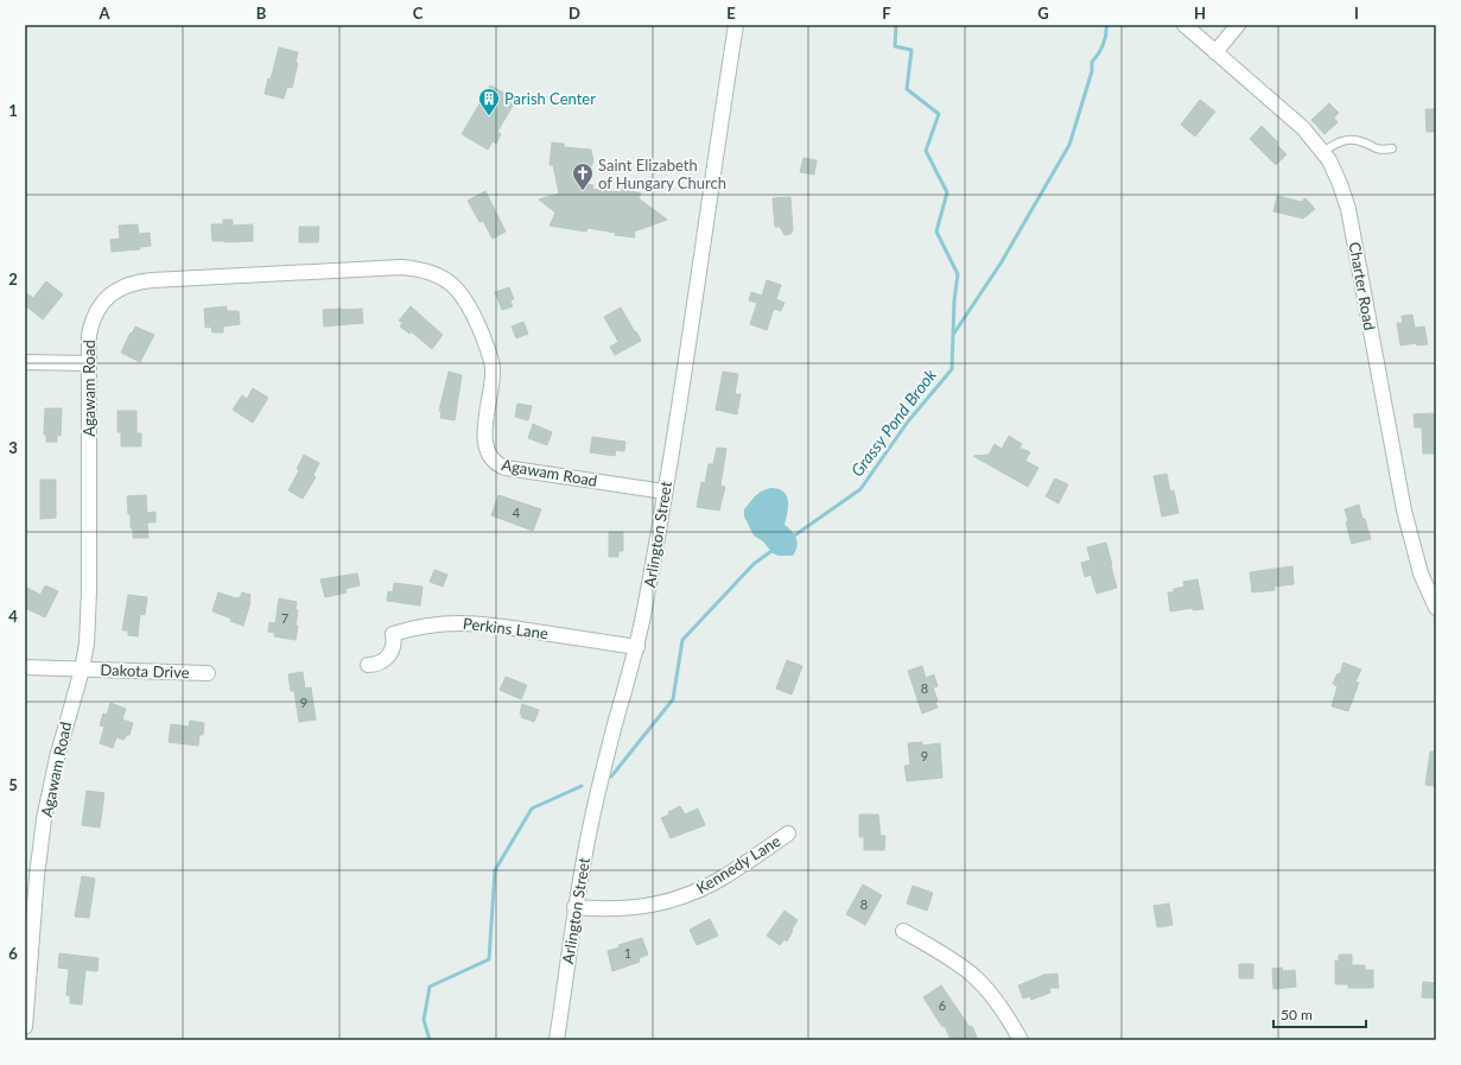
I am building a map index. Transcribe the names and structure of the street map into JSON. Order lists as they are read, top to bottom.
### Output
{
  "streets": {
    "street": [
      "Charter Road",
      "Agawam Road",
      "Arlington Street",
      "Perkins Lane",
      "Dakota Drive",
      "Kennedy Lane"
    ]
  },
  "crossings": [
    ["Agawam Road", "Arlington Street"],
    ["Agawam Road", "Dakota Drive"],
    ["Arlington Street", "Perkins Lane"],
    ["Arlington Street", "Kennedy Lane"]
  ],
  "water": ["Grassy Pond Brook"],
  "places": {
    "building": ["Parish Center"],
    "church": ["Saint Elizabeth of Hungary Church"]
  },
  "house_numbers": [
    "4",
    "7",
    "8",
    "9",
    "9",
    "8",
    "1",
    "6"
  ],
  "scale_bar": "50 m",
  "grid": {
    "columns": [
      "A",
      "B",
      "C",
      "D",
      "E",
      "F",
      "G",
      "H",
      "I"
    ],
    "rows": [
      "1",
      "2",
      "3",
      "4",
      "5",
      "6"
    ]
  }
}
